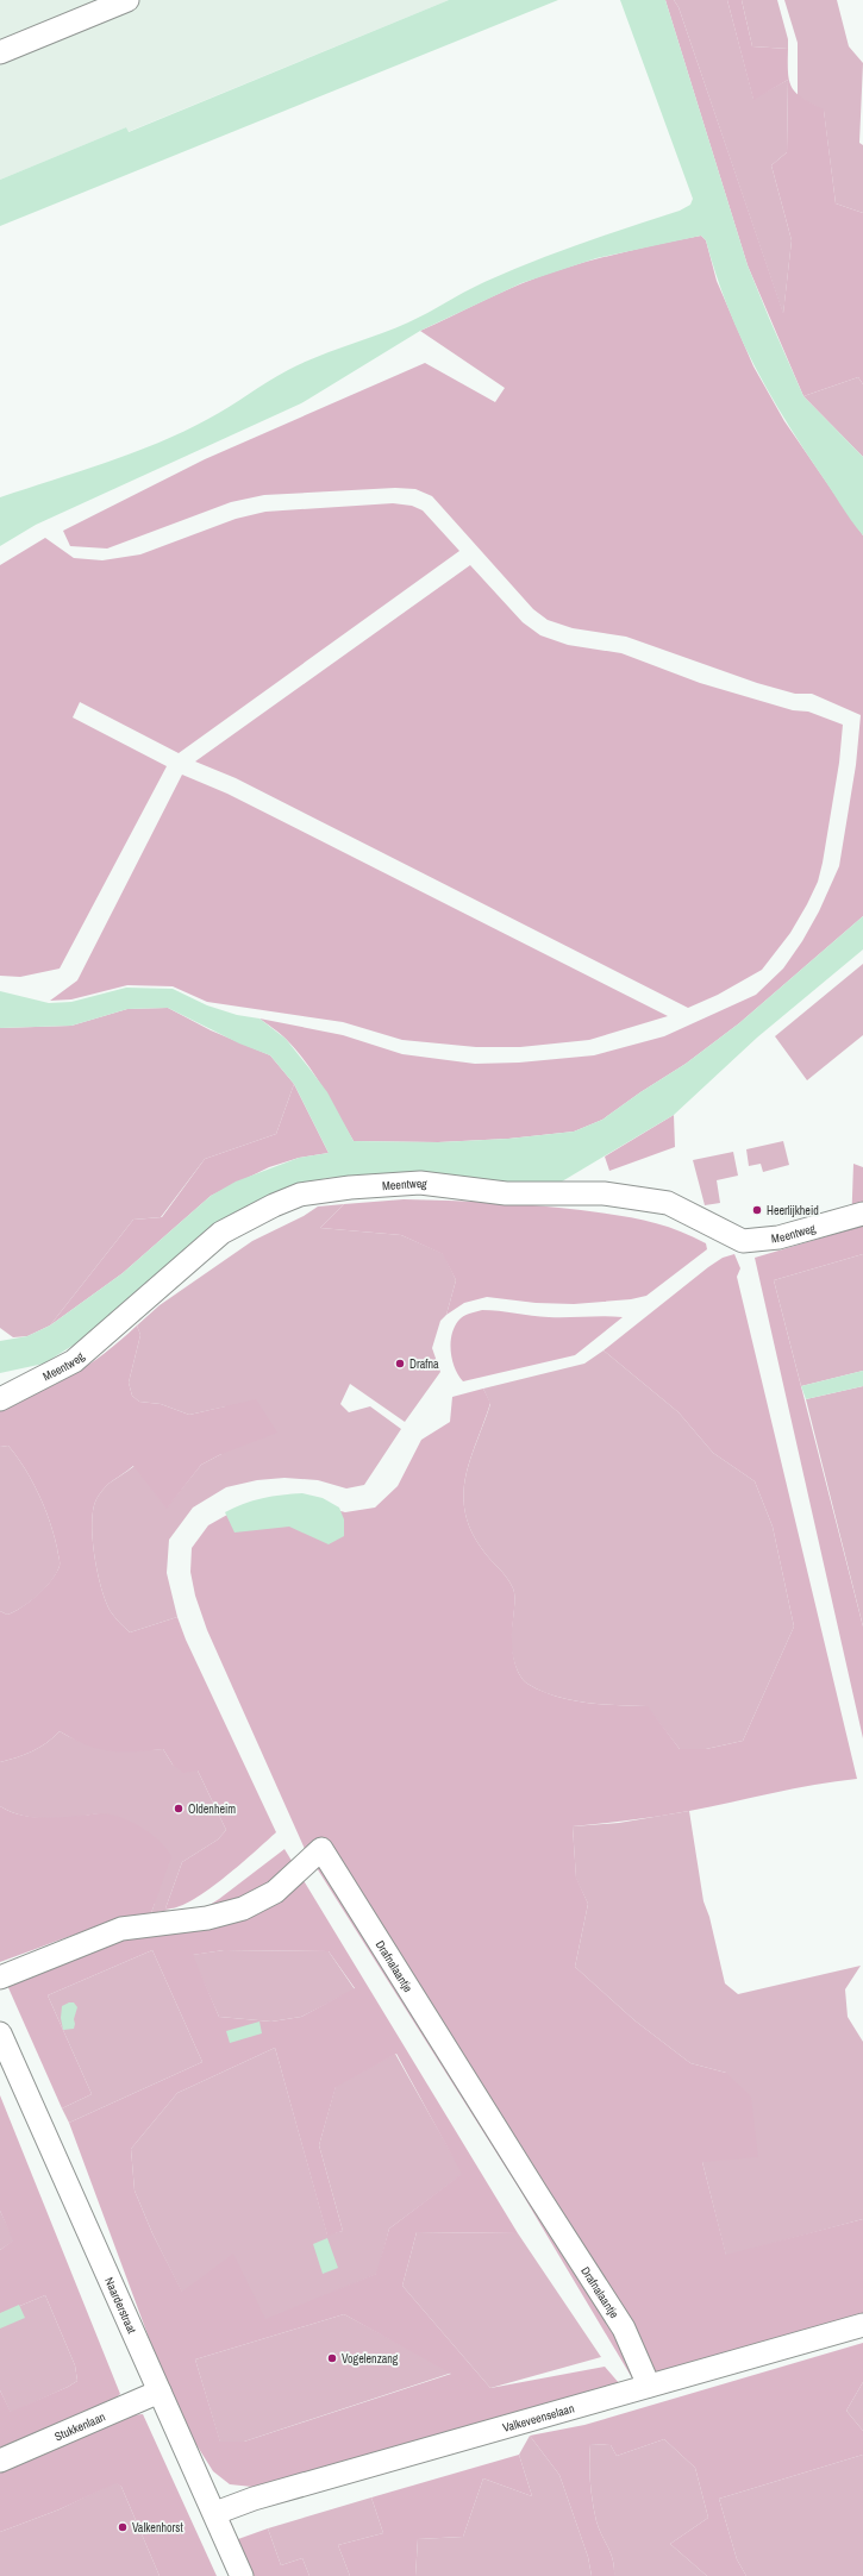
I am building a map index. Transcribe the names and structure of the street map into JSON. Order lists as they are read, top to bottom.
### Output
{
  "streets": {
    "street": [
      "Meentweg",
      "Drafnalaantje",
      "Naarderstraat",
      "Valkeveenselaan",
      "Stukkenlaan"
    ]
  },
  "crossings": [
    ["Drafnalaantje", "Valkeveenselaan"],
    ["Naarderstraat", "Valkeveenselaan"],
    ["Naarderstraat", "Stukkenlaan"]
  ],
  "places": [
    "Heerlijkheid",
    "Drafna",
    "Oldenheim",
    "Vogelenzang",
    "Valkenhorst"
  ]
}
